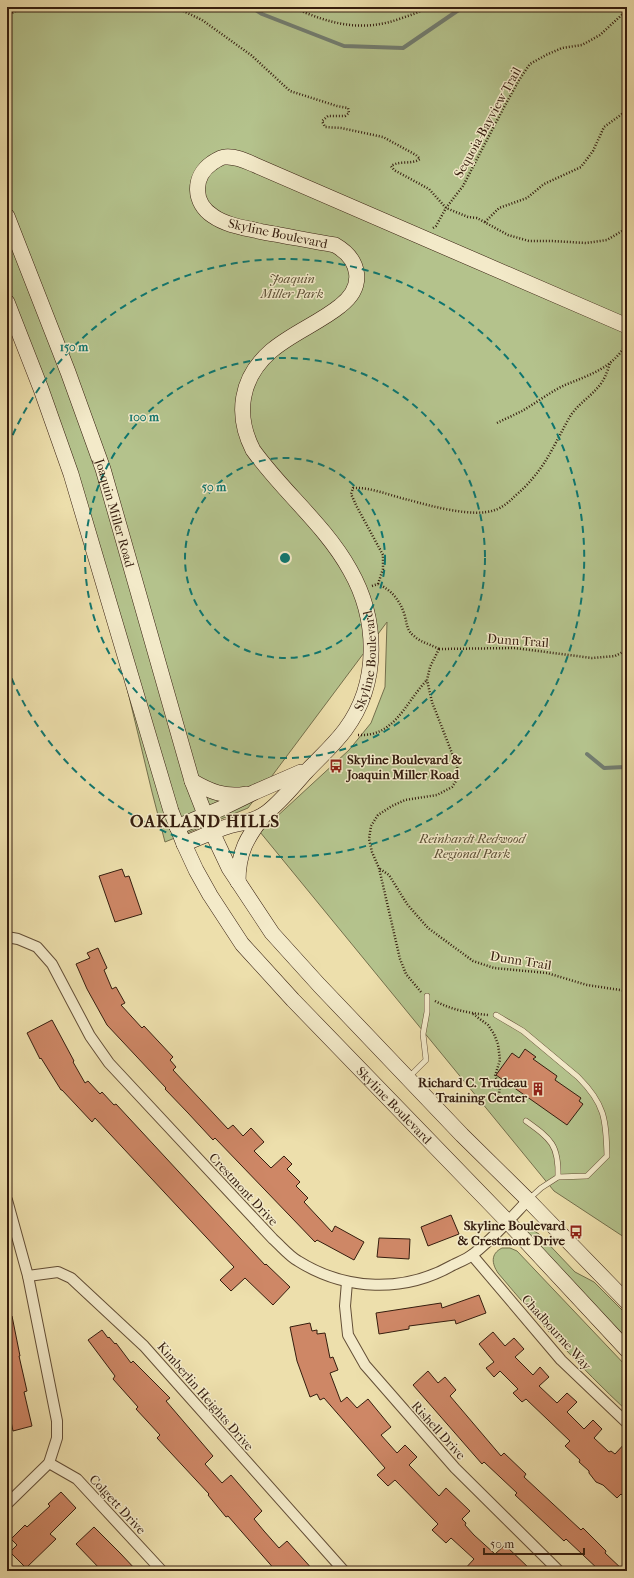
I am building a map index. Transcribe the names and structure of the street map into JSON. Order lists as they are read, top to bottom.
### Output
{
  "streets": {
    "main road": ["Skyline Boulevard", "Joaquin Miller Road"],
    "street": [
      "Crestmont Drive",
      "Chadbourne Way",
      "Kimberlin Heights Drive",
      "Rishell Drive",
      "Colgett Drive"
    ],
    "path": ["Sequoia-Bayview Trail", "Dunn Trail"]
  },
  "crossings": [
    ["Sequoia-Bayview Trail", "Skyline Boulevard"],
    ["Skyline Boulevard", "Joaquin Miller Road"],
    ["Skyline Boulevard", "Crestmont Drive"],
    ["Crestmont Drive", "Chadbourne Way"],
    ["Crestmont Drive", "Rishell Drive"]
  ],
  "districts": ["OAKLAND HILLS"],
  "parks": ["Joaquin Miller Park", "Reinhardt Redwood Regional Park"],
  "places": {
    "bus stop": ["Skyline Boulevard & Joaquin Miller Road", "Skyline Boulevard & Crestmont Drive"],
    "building": ["Richard C. Trudeau Training Center"]
  },
  "scale_bar": "50 m",
  "rings": ["150 m", "100 m", "50 m"]
}
